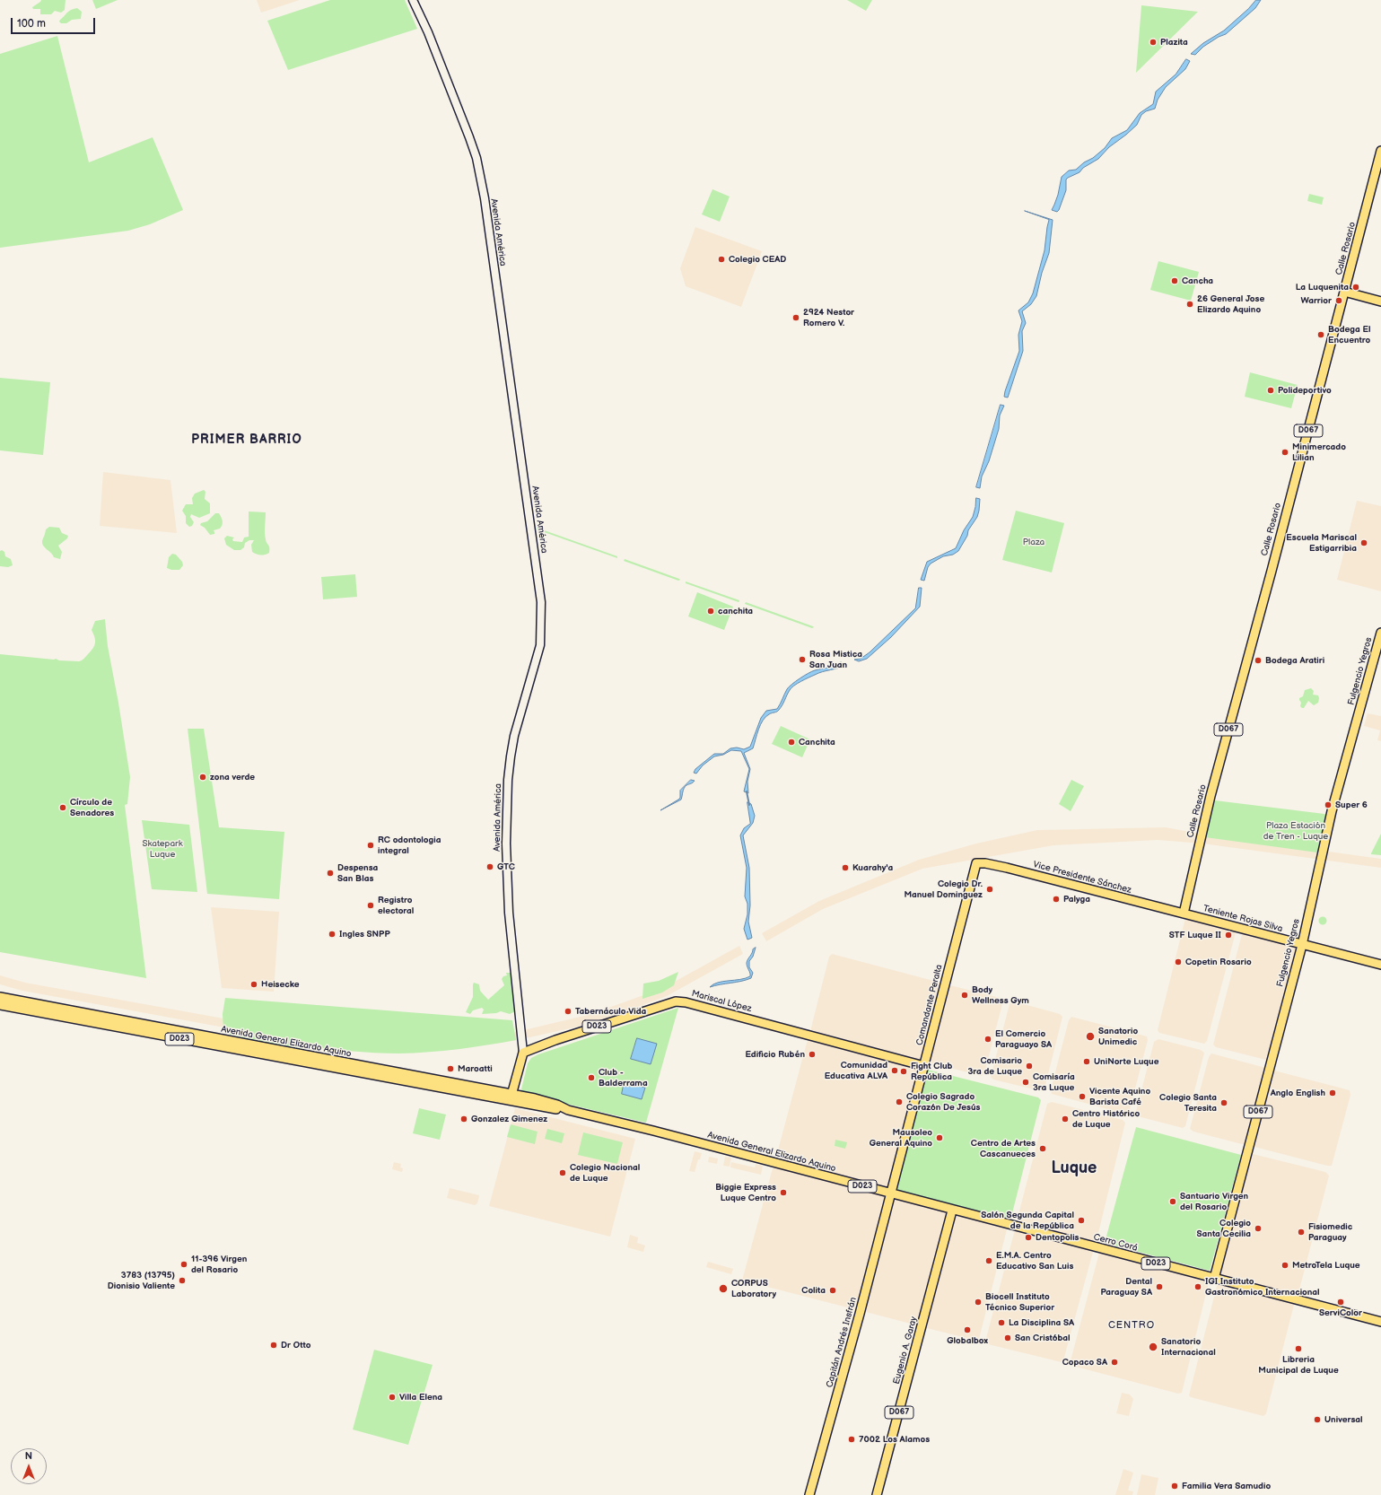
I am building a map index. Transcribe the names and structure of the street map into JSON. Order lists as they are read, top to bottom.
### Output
{
  "streets": {
    "main road": [
      "Avenida América",
      "Calle Rosario",
      "D067",
      "Fulgencio Yegros",
      "Vice Presidente Sánchez",
      "Teniente Rojas Silva",
      "Mariscal López",
      "Comandante Peralta",
      "D023",
      "Avenida General Elizardo Aquino",
      "Cerro Corá",
      "Capitán Andrés Insfrán",
      "Eugenio A. Garay"
    ]
  },
  "crossings": [
    ["Avenida América", "Mariscal López"],
    ["Calle Rosario", "Vice Presidente Sánchez"],
    ["Calle Rosario", "Teniente Rojas Silva"],
    ["Fulgencio Yegros", "Teniente Rojas Silva"],
    ["Fulgencio Yegros", "Cerro Corá"],
    ["Vice Presidente Sánchez", "Teniente Rojas Silva"],
    ["Vice Presidente Sánchez", "Comandante Peralta"],
    ["Mariscal López", "Comandante Peralta"],
    ["Comandante Peralta", "Avenida General Elizardo Aquino"],
    ["Comandante Peralta", "Capitán Andrés Insfrán"],
    ["Avenida General Elizardo Aquino", "Cerro Corá"],
    ["Avenida General Elizardo Aquino", "Capitán Andrés Insfrán"],
    ["Avenida General Elizardo Aquino", "Eugenio A. Garay"]
  ],
  "districts": ["PRIMER BARRIO", "Luque", "CENTRO"],
  "parks": ["Plaza", "Plaza Estación de Tren - Luque", "Skatepark Luque"],
  "places": [
    "Plazita",
    "Colegio CEAD",
    "Cancha",
    "La Luquenita",
    "Warrior",
    "26 General Jose Elizardo Aquino",
    "2924 Nestor Romero V.",
    "Bodega El Encuentro",
    "Polideportivo",
    "Minimercado Lilian",
    "Escuela Mariscal Estigarribia",
    "canchita",
    "Rosa Mistica San Juan",
    "Bodega Aratiri",
    "Canchita",
    "zona verde",
    "Super 6",
    "Círculo de Senadores",
    "RC odontologia integral",
    "GTC",
    "Kuarahy'a",
    "Despensa San Blas",
    "Colegio Dr. Manuel Dominguez",
    "Palyga",
    "Registro electoral",
    "Ingles SNPP",
    "STF Luque II",
    "Copetin Rosario",
    "Heisecke",
    "Body Wellness Gym",
    "Tabernáculo Vida",
    "Sanatorio Unimedic",
    "El Comercio Paraguayo SA",
    "Edificio Rubén",
    "UniNorte Luque",
    "Comisario 3ra de Luque",
    "Maroatti",
    "Comunidad Educativa ALVA",
    "Fight Club República",
    "Club - Balderrama",
    "Comisaría 3ra Luque",
    "Anglo English",
    "Vicente Aquino Barista Café",
    "Colegio Sagrado Corazón De Jesús",
    "Colegio Santa Teresita",
    "Gonzalez Gimenez",
    "Centro Histórico de Luque",
    "Mausoleo General Aquino",
    "Centro de Artes Cascanueces",
    "Colegio Nacional de Luque",
    "Biggie Express Luque Centro",
    "Santuario Virgen del Rosario",
    "Salón Segunda Capital de la República",
    "Colegio Santa Cecilia",
    "Fisiomedic Paraguay",
    "Dentopolis",
    "E.M.A. Centro Educativo San Luis",
    "11-396 Virgen del Rosario",
    "MetroTela Luque",
    "3783 (13795) Dionisio Valiente",
    "Dental Paraguay SA",
    "IGI Instituto Gastronómico Internacional",
    "CORPUS Laboratory",
    "Colita",
    "Biocell Instituto Técnico Superior",
    "ServiColor",
    "La Disciplina SA",
    "Globalbox",
    "San Cristóbal",
    "Dr Otto",
    "Sanatorio Internacional",
    "Libreria Municipal de Luque",
    "Copaco SA",
    "Villa Elena",
    "Universal",
    "7002 Los Alamos",
    "Familia Vera Samudio"
  ],
  "scale_bar": "100 m",
  "north": "top"
}
